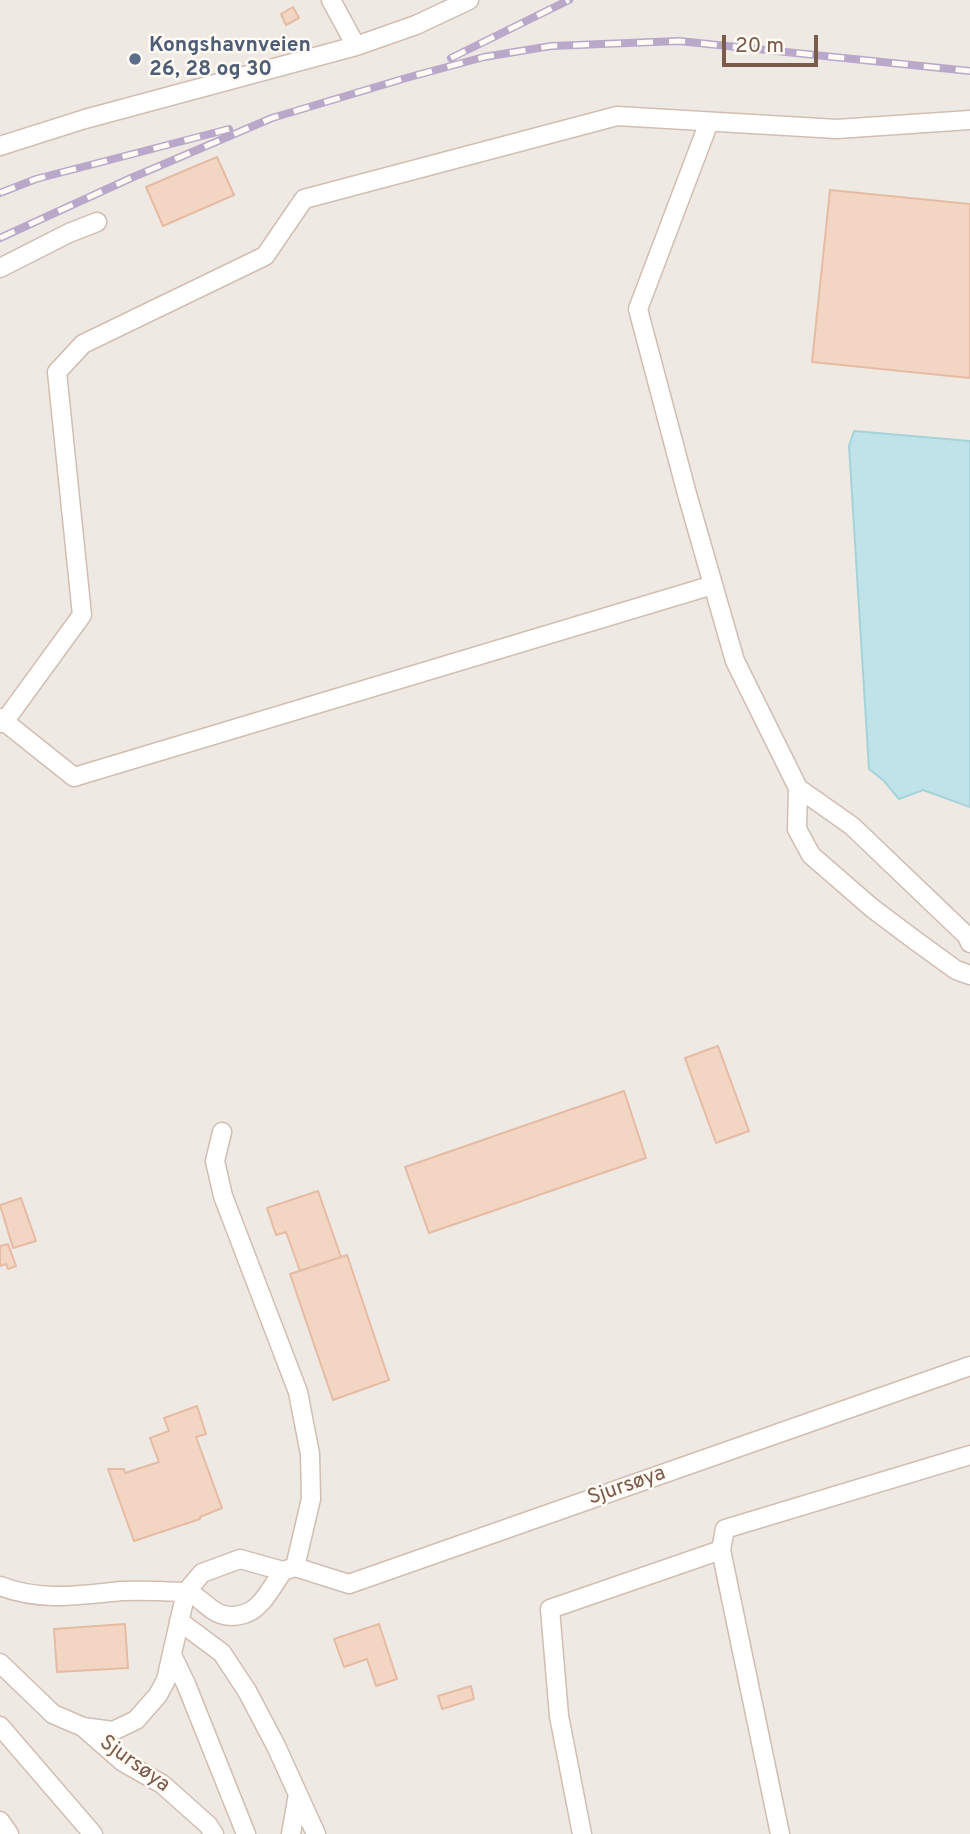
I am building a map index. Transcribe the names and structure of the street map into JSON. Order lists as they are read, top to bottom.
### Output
{
  "streets": {
    "lane": ["Sjursøya"]
  },
  "places": ["Kongshavnveien 26, 28 og 30"],
  "scale_bar": "20 m"
}
